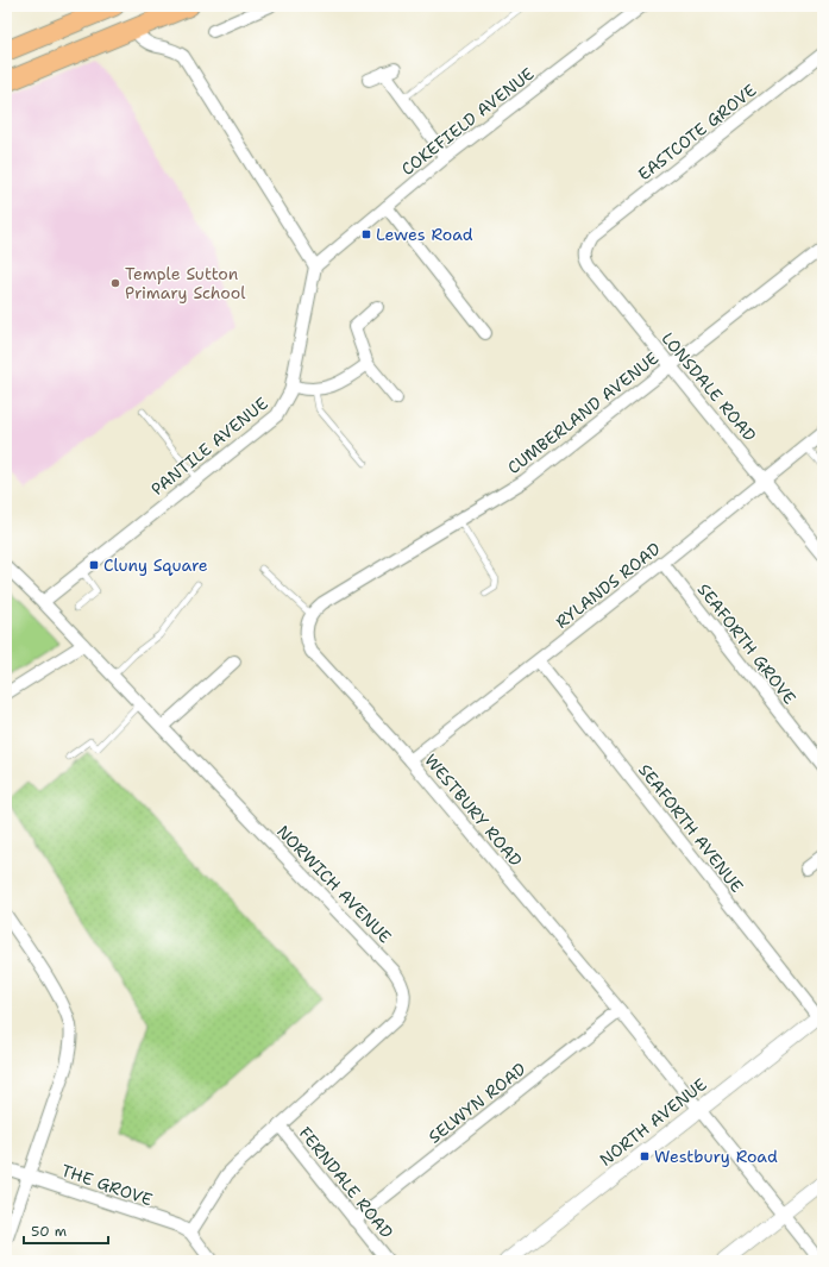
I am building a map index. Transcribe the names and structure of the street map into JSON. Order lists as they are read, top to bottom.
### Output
{
  "streets": {
    "street": [
      "COKEFIELD AVENUE",
      "EASTCOTE GROVE",
      "LONSDALE ROAD",
      "CUMBERLAND AVENUE",
      "PANTILE AVENUE",
      "RYLANDS ROAD",
      "SEAFORTH GROVE",
      "WESTBURY ROAD",
      "SEAFORTH AVENUE",
      "NORWICH AVENUE",
      "SELWYN ROAD",
      "NORTH AVENUE",
      "FERNDALE ROAD",
      "THE GROVE"
    ]
  },
  "crossings": [
    ["COKEFIELD AVENUE", "PANTILE AVENUE"],
    ["EASTCOTE GROVE", "LONSDALE ROAD"],
    ["LONSDALE ROAD", "CUMBERLAND AVENUE"],
    ["LONSDALE ROAD", "RYLANDS ROAD"],
    ["CUMBERLAND AVENUE", "WESTBURY ROAD"],
    ["PANTILE AVENUE", "NORWICH AVENUE"],
    ["RYLANDS ROAD", "SEAFORTH GROVE"],
    ["RYLANDS ROAD", "WESTBURY ROAD"],
    ["RYLANDS ROAD", "SEAFORTH AVENUE"],
    ["WESTBURY ROAD", "SELWYN ROAD"],
    ["WESTBURY ROAD", "NORTH AVENUE"],
    ["SEAFORTH AVENUE", "NORTH AVENUE"],
    ["NORWICH AVENUE", "FERNDALE ROAD"],
    ["NORWICH AVENUE", "THE GROVE"],
    ["SELWYN ROAD", "FERNDALE ROAD"]
  ],
  "places": {
    "transit": ["Lewes Road", "Cluny Square", "Westbury Road"],
    "other": ["Temple Sutton Primary School"]
  },
  "scale_bar": "50 m"
}
